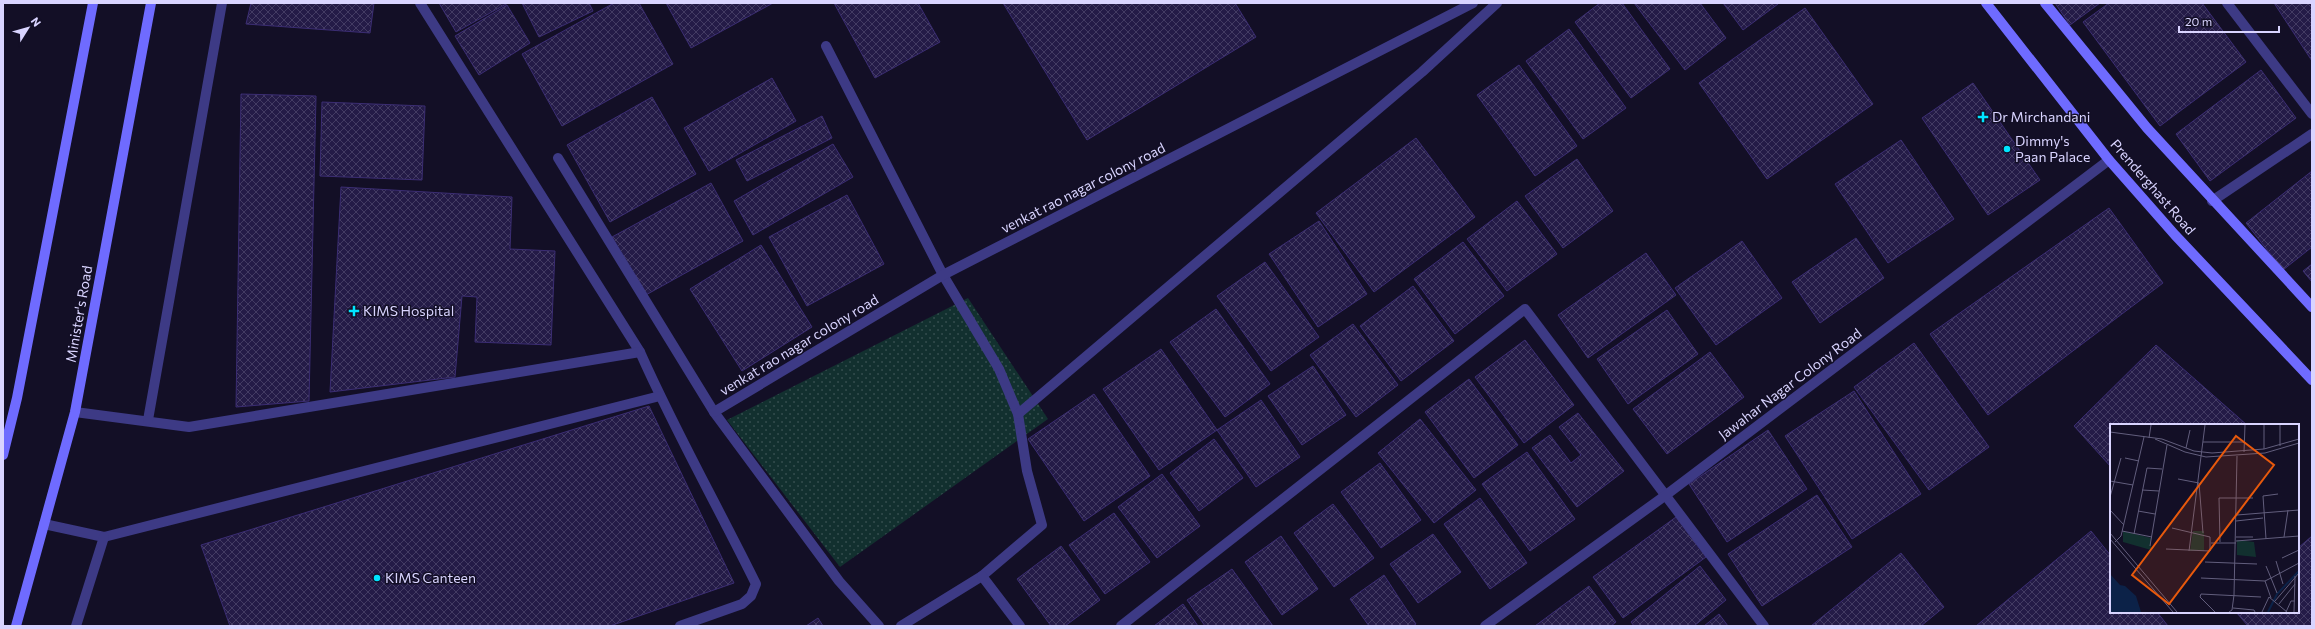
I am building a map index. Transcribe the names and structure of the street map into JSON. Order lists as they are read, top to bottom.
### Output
{
  "streets": {
    "main road": ["Prenderghast Road", "Minister's Road"],
    "street": ["venkat rao nagar colony road", "Jawahar Nagar Colony Road"]
  },
  "crossings": [
    ["Prenderghast Road", "Jawahar Nagar Colony Road"]
  ],
  "places": {
    "health": ["Dr Mirchandani", "KIMS Hospital"],
    "other": ["Dimmy's Paan Palace", "KIMS Canteen"]
  },
  "scale_bar": "20 m",
  "north": "top right"
}
